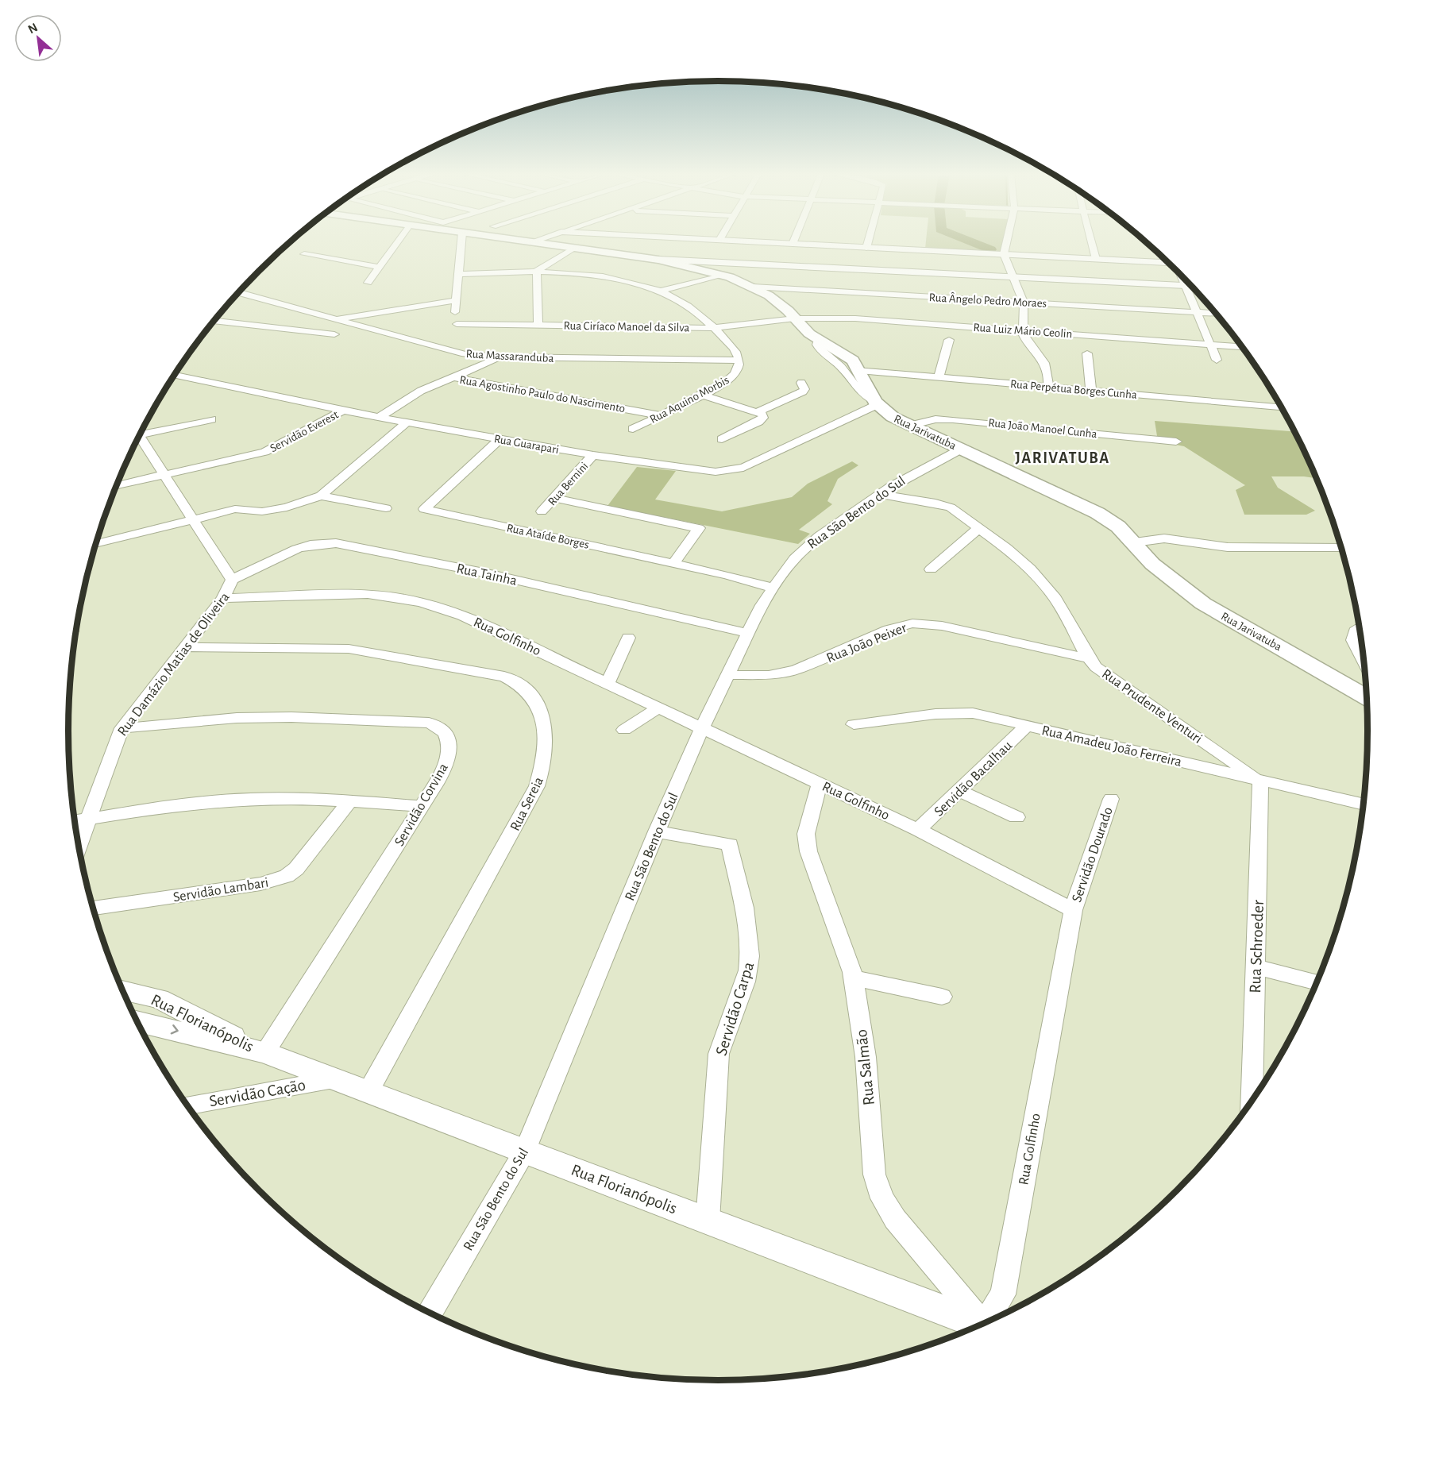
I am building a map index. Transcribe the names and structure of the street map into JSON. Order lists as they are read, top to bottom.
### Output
{
  "streets": {
    "main road": ["Rua Jarivatuba"],
    "street": [
      "Rua Ângelo Pedro Moraes",
      "Rua Ciríaco Manoel da Silva",
      "Rua Luiz Mário Ceolin",
      "Rua Massaranduba",
      "Rua Perpétua Borges Cunha",
      "Rua Agostinho Paulo do Nascimento",
      "Rua Aquino Morbis",
      "Rua João Manoel Cunha",
      "Servidão Everest",
      "Rua Guarapari",
      "Rua Bernini",
      "Rua São Bento do Sul",
      "Rua Ataíde Borges",
      "Rua Tainha",
      "Rua Golfinho",
      "Rua João Peixer",
      "Rua Damázio Matias de Oliveira",
      "Rua Prudente Venturi",
      "Rua Amadeu João Ferreira",
      "Servidão Bacalhau",
      "Rua Sereia",
      "Servidão Corvina",
      "Servidão Dourado",
      "Servidão Lambari",
      "Rua Schroeder",
      "Servidão Carpa",
      "Rua Florianópolis",
      "Rua Salmão",
      "Servidão Cação"
    ]
  },
  "crossings": [
    ["Rua Ângelo Pedro Moraes", "Rua Jarivatuba"],
    ["Rua Ciríaco Manoel da Silva", "Rua Luiz Mário Ceolin"],
    ["Rua Ciríaco Manoel da Silva", "Rua Aquino Morbis"],
    ["Rua Ciríaco Manoel da Silva", "Rua Jarivatuba"],
    ["Rua Luiz Mário Ceolin", "Rua Jarivatuba"],
    ["Rua Massaranduba", "Rua Aquino Morbis"],
    ["Rua Perpétua Borges Cunha", "Rua Jarivatuba"],
    ["Rua Agostinho Paulo do Nascimento", "Rua Aquino Morbis"],
    ["Rua João Manoel Cunha", "Rua Jarivatuba"],
    ["Servidão Everest", "Rua Guarapari"],
    ["Servidão Everest", "Rua Damázio Matias de Oliveira"],
    ["Rua Jarivatuba", "Rua Guarapari"],
    ["Rua Jarivatuba", "Rua São Bento do Sul"],
    ["Rua Guarapari", "Rua Bernini"],
    ["Rua Guarapari", "Rua Ataíde Borges"],
    ["Rua São Bento do Sul", "Rua Ataíde Borges"],
    ["Rua São Bento do Sul", "Rua Tainha"],
    ["Rua São Bento do Sul", "Rua Golfinho"],
    ["Rua São Bento do Sul", "Rua João Peixer"],
    ["Rua São Bento do Sul", "Rua Prudente Venturi"],
    ["Rua São Bento do Sul", "Servidão Carpa"],
    ["Rua São Bento do Sul", "Rua Florianópolis"],
    ["Rua Tainha", "Rua Damázio Matias de Oliveira"],
    ["Rua Golfinho", "Rua Damázio Matias de Oliveira"],
    ["Rua Golfinho", "Servidão Bacalhau"],
    ["Rua Golfinho", "Servidão Dourado"],
    ["Rua Golfinho", "Rua Salmão"],
    ["Rua João Peixer", "Rua Prudente Venturi"],
    ["Rua Damázio Matias de Oliveira", "Rua Sereia"],
    ["Rua Damázio Matias de Oliveira", "Servidão Corvina"],
    ["Rua Prudente Venturi", "Rua Amadeu João Ferreira"],
    ["Rua Prudente Venturi", "Rua Schroeder"],
    ["Rua Amadeu João Ferreira", "Servidão Bacalhau"],
    ["Rua Amadeu João Ferreira", "Rua Schroeder"],
    ["Rua Sereia", "Rua Florianópolis"],
    ["Servidão Corvina", "Rua Florianópolis"],
    ["Servidão Carpa", "Rua Florianópolis"],
    ["Rua Florianópolis", "Servidão Cação"]
  ],
  "districts": ["JARIVATUBA"],
  "north": "top left"
}
